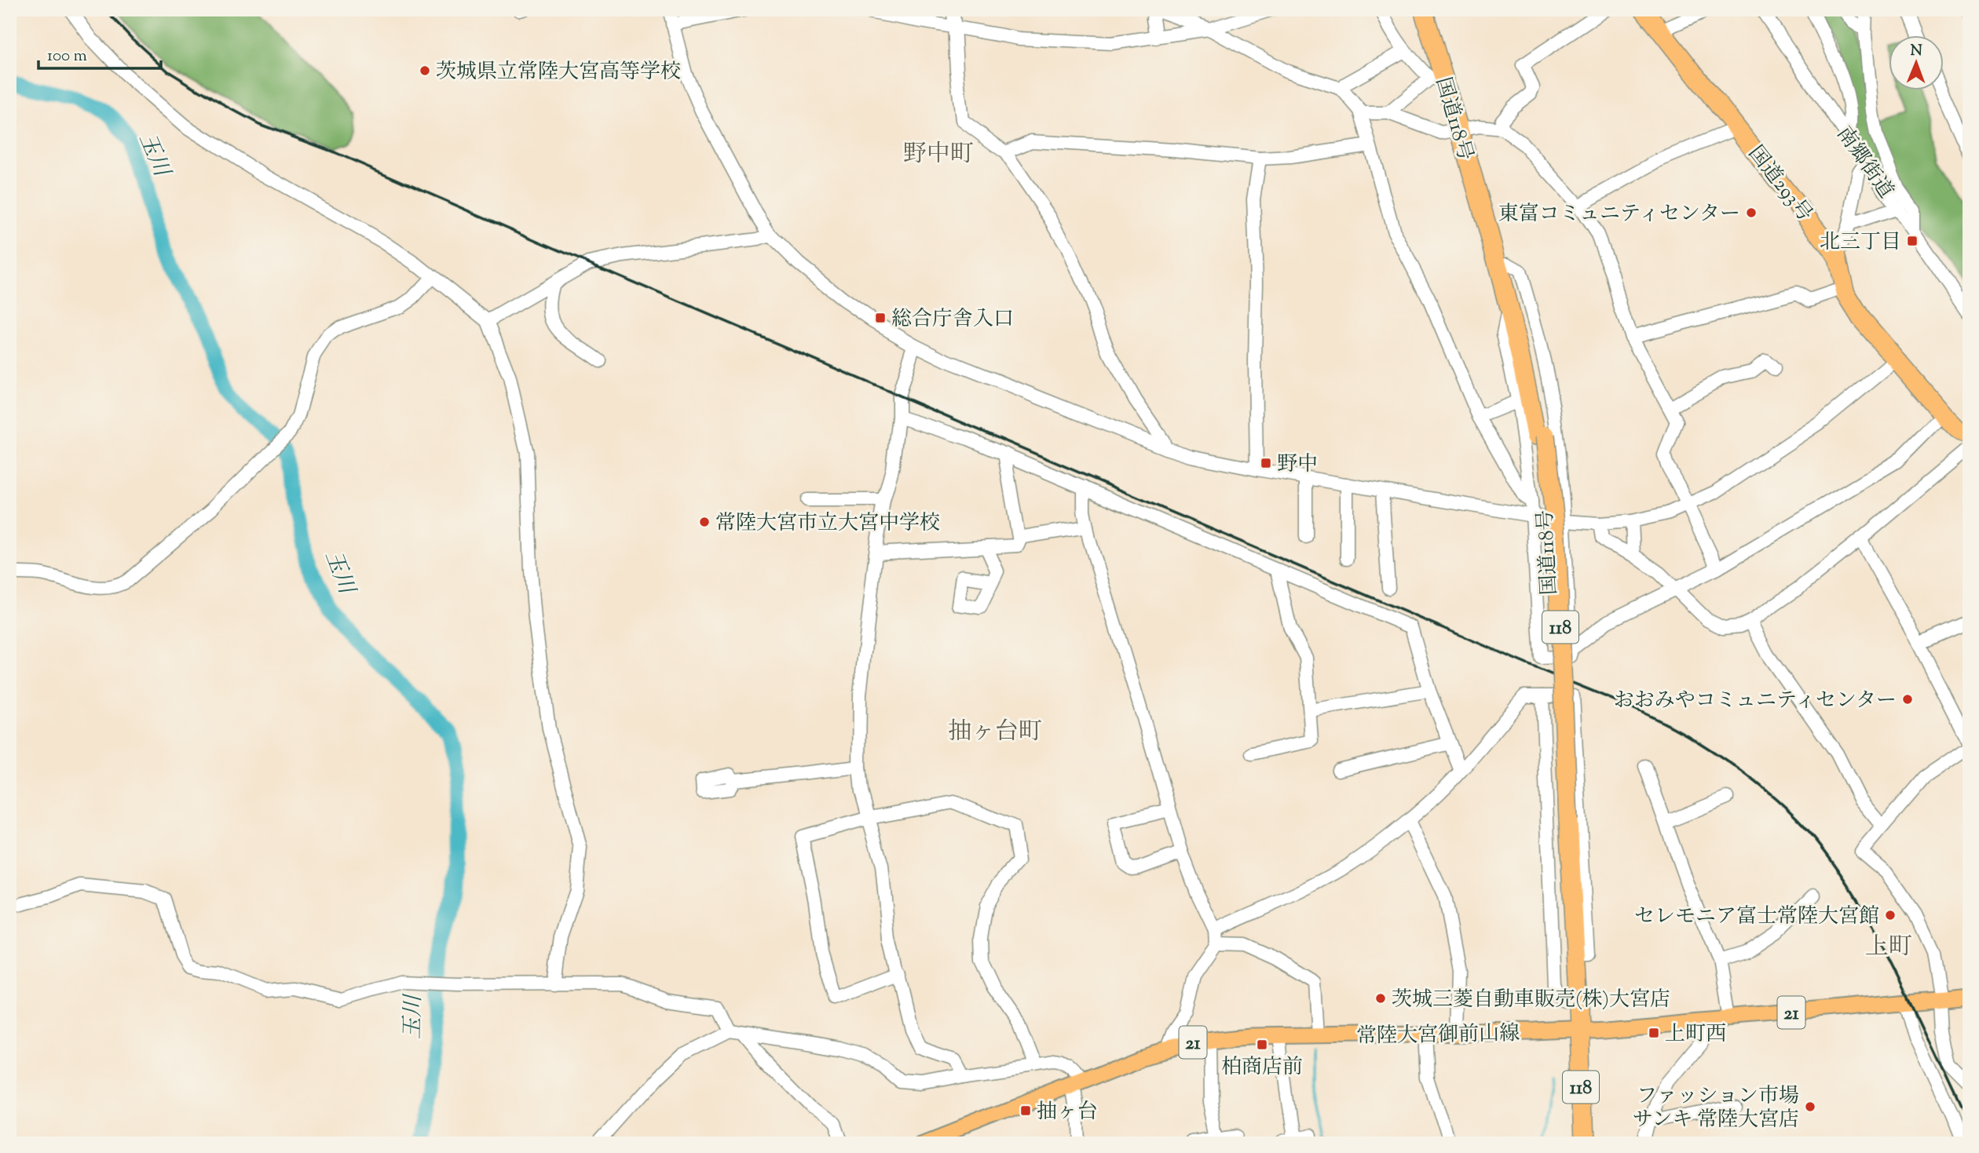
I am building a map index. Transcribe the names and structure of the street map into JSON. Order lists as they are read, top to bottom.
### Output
{
  "streets": {
    "highway": ["国道118号", "国道293号", "118"],
    "main road": ["21", "常陸大宮御前山線"],
    "street": ["南郷街道"]
  },
  "crossings": [
    ["国道118号", "常陸大宮御前山線"]
  ],
  "districts": ["野中町", "抽ヶ台町", "上町"],
  "water": ["玉川"],
  "places": {
    "other": [
      "茨城県立常陸大宮高等学校",
      "東富コミュニティセンター",
      "常陸大宮市立大宮中学校",
      "おおみやコミュニティセンター",
      "セレモニア富士常陸大宮館",
      "茨城三菱自動車販売(株)大宮店",
      "ファッション市場 サンキ 常陸大宮店"
    ],
    "transit": [
      "北三丁目",
      "総合庁舎入口",
      "野中",
      "上町西",
      "柏商店前",
      "抽ヶ台"
    ]
  },
  "scale_bar": "100 m",
  "north": "top"
}
